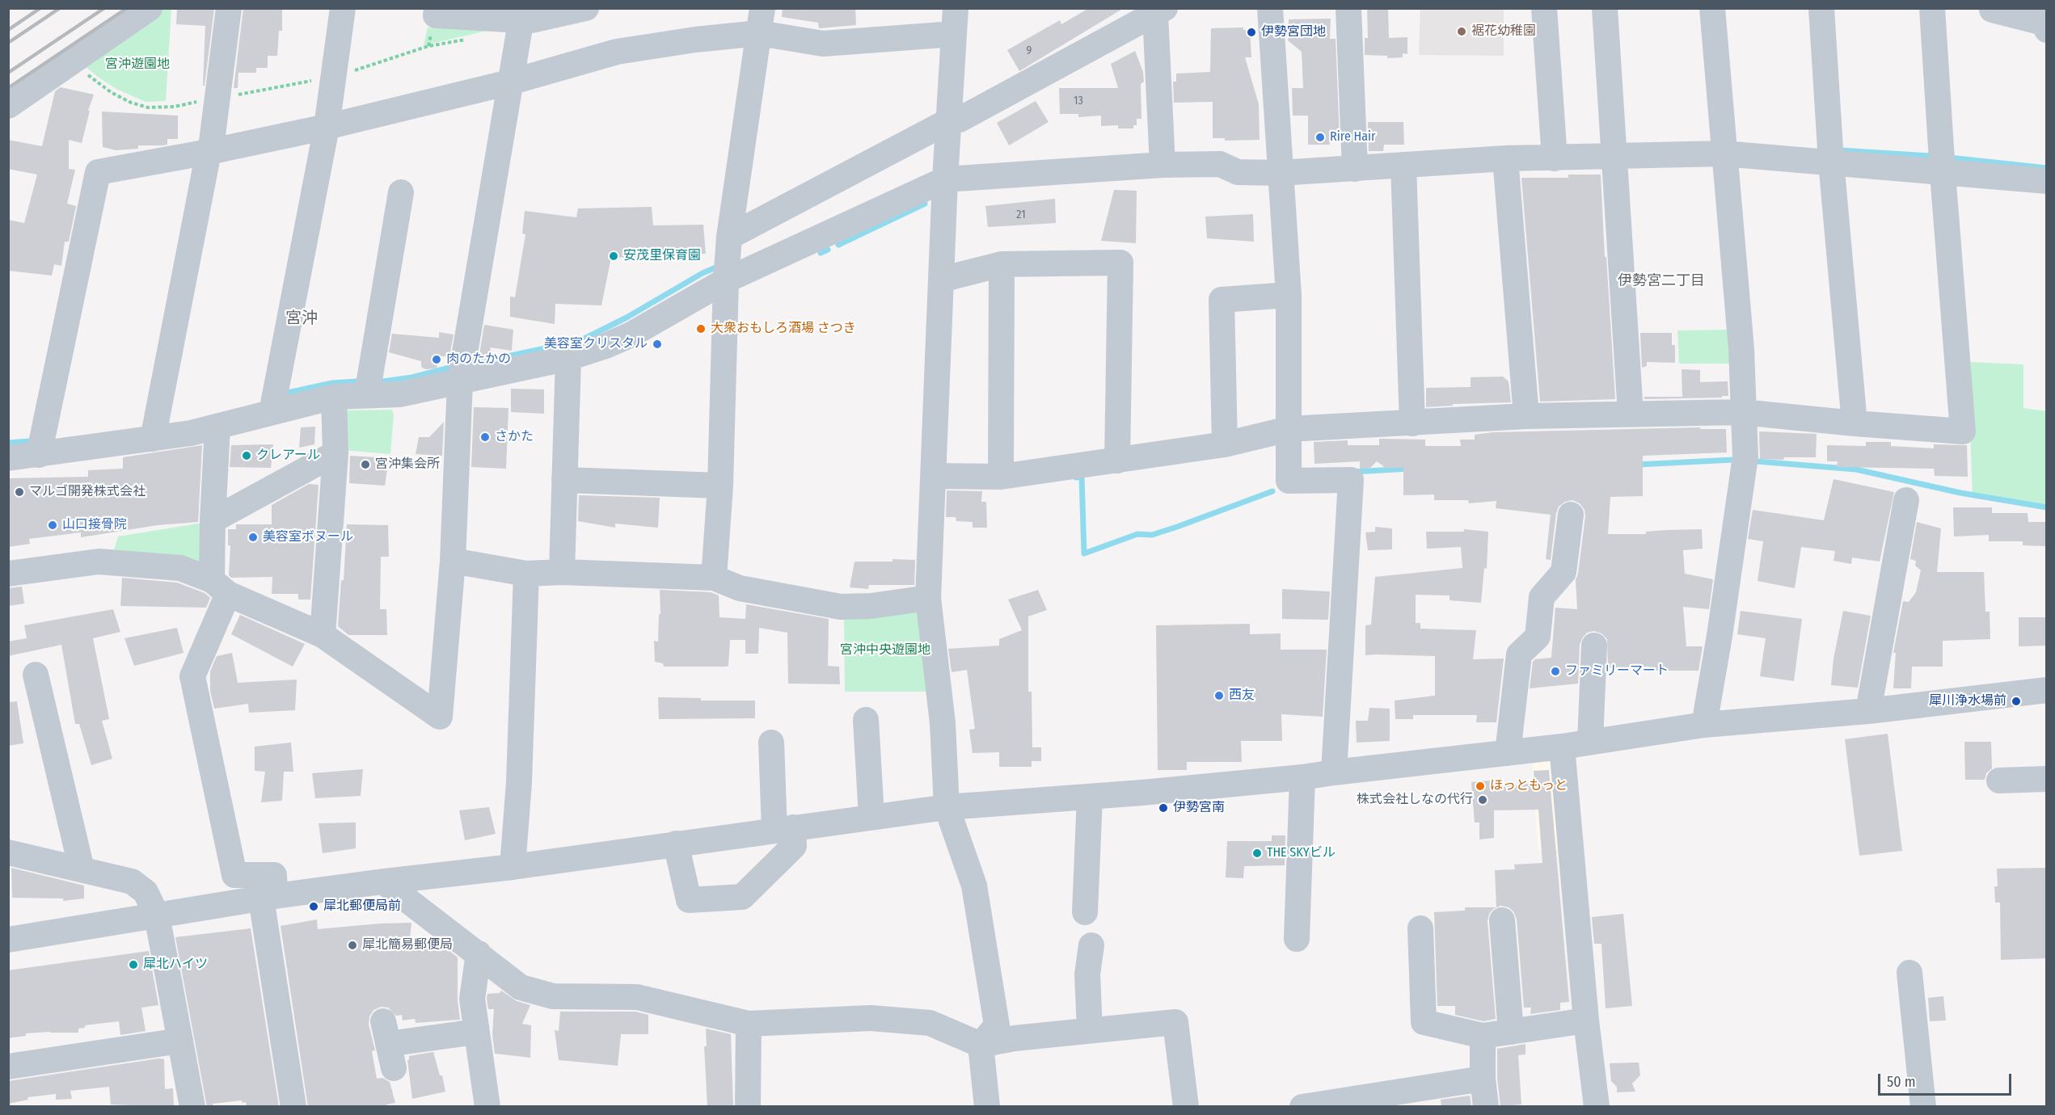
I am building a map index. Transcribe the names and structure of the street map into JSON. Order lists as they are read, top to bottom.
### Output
{
  "districts": ["伊勢宮二丁目", "宮沖"],
  "parks": ["宮沖遊園地", "宮沖中央遊園地"],
  "places": [
    "裾花幼稚園",
    "伊勢宮団地",
    "Rire Hair",
    "安茂里保育園",
    "大衆おもしろ酒場 さつき",
    "美容室クリスタル",
    "肉のたかの",
    "さかた",
    "クレアール",
    "宮沖集会所",
    "マルゴ開発株式会社",
    "山口接骨院",
    "美容室ボヌール",
    "ファミリーマート",
    "西友",
    "犀川浄水場前",
    "ほっともっと",
    "株式会社しなの代行",
    "伊勢宮南",
    "THE SKYビル",
    "犀北郵便局前",
    "犀北簡易郵便局",
    "犀北ハイツ"
  ],
  "house_numbers": ["9", "13", "21"],
  "scale_bar": "50 m"
}
